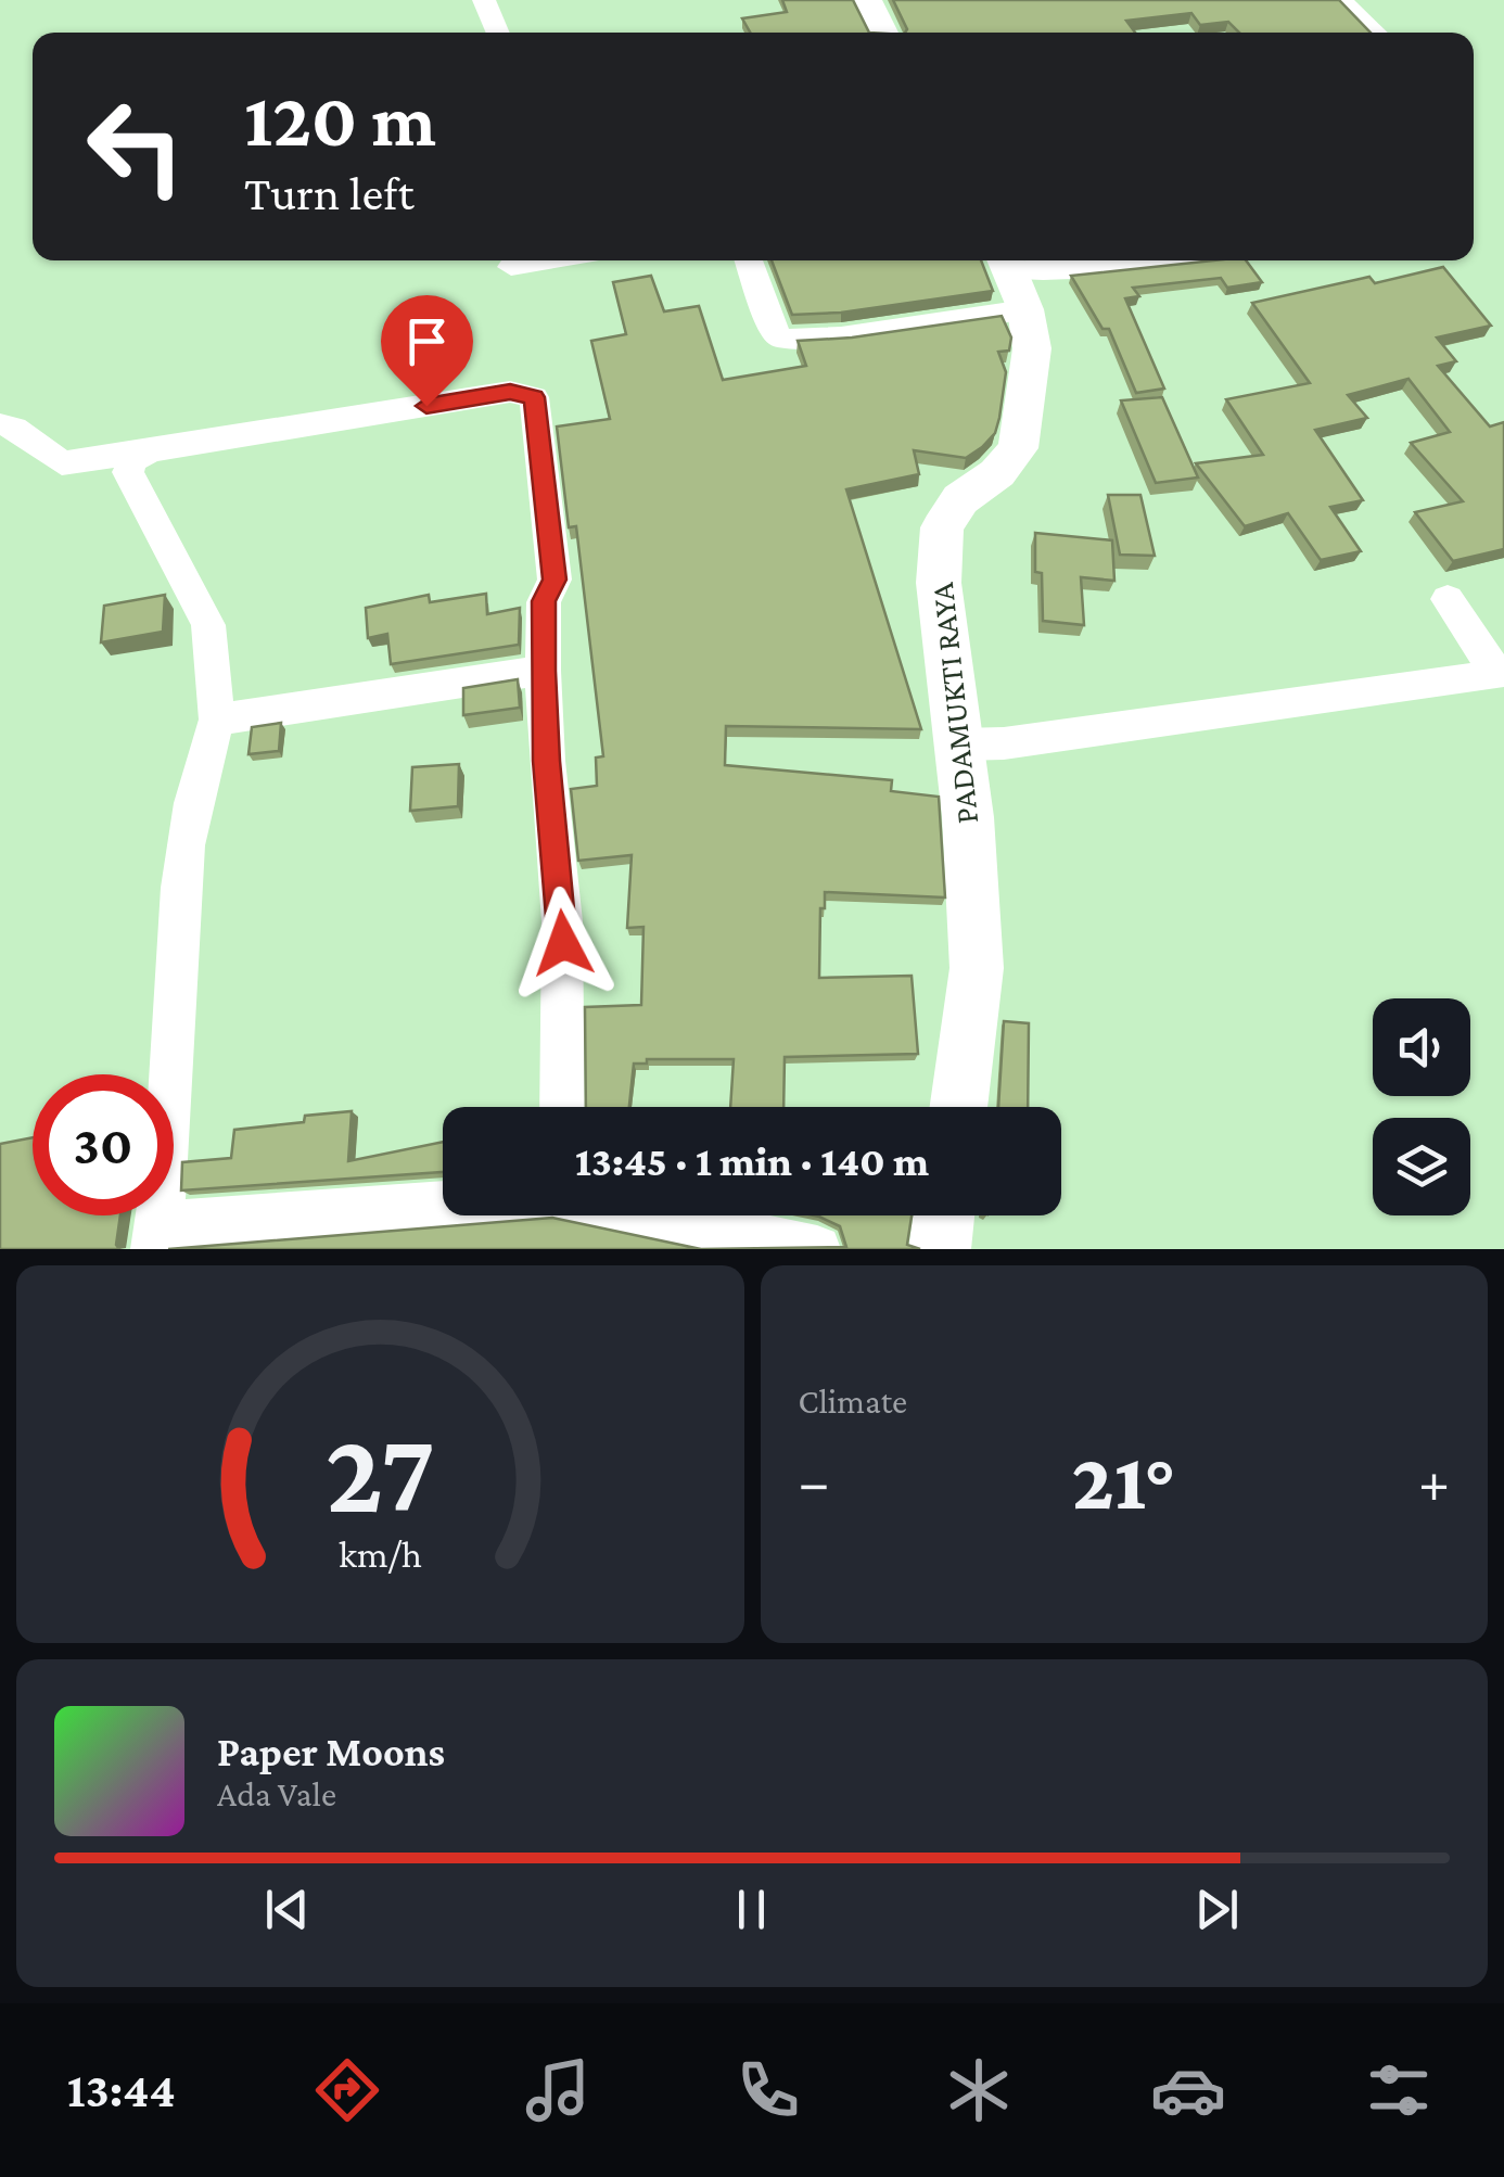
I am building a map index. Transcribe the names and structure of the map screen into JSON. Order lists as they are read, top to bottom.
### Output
{
  "streets": {
    "street": ["PADAMUKTI RAYA"]
  },
  "page": {
    "turn": ["120 m", "Turn left"],
    "limit": "30",
    "trip": "13:45 · 1 min · 140 m",
    "tile": "Climate",
    "heat": ["−", "21°", "+"],
    "song": ["Paper Moons", "Ada Vale"],
    "tabs": "13:44",
    "gauge": ["27", "km/h"]
  }
}
